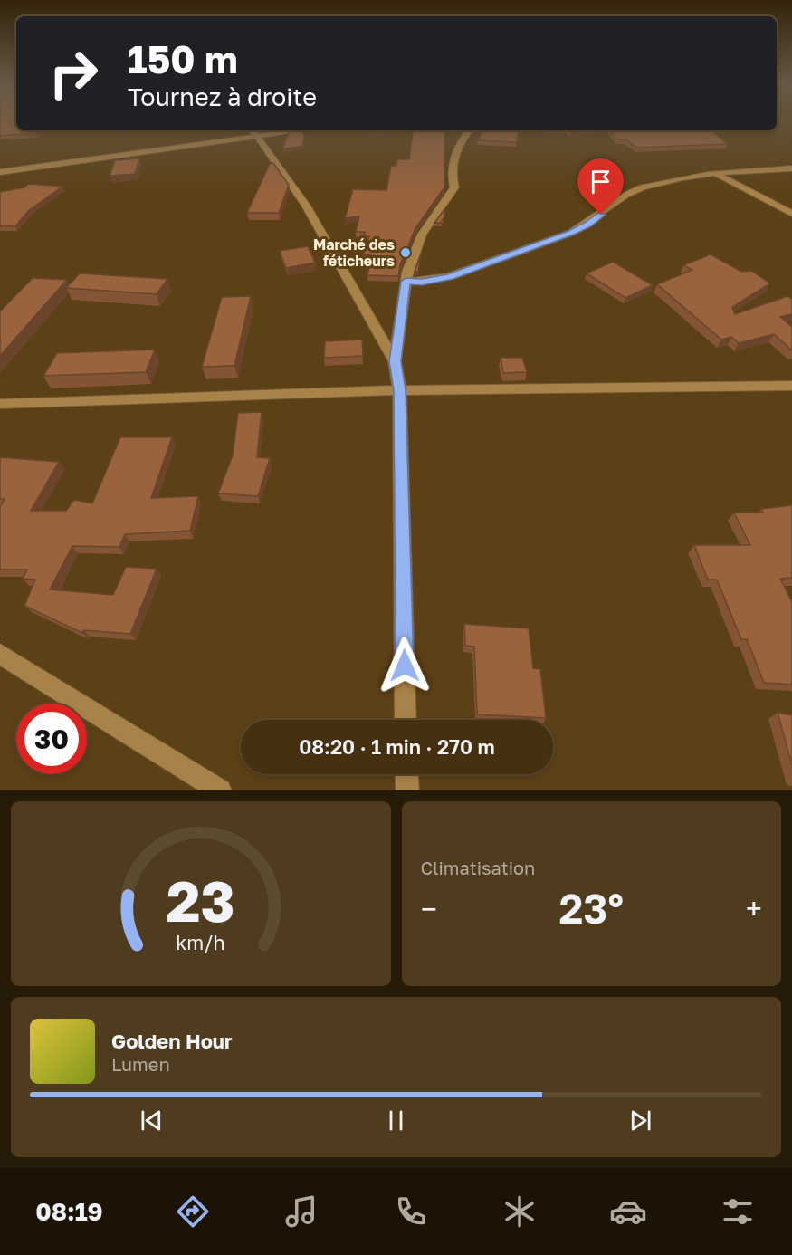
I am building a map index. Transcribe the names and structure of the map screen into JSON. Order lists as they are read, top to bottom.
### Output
{
  "places": ["Marché des féticheurs"],
  "page": {
    "turn": ["150 m", "Tournez à droite"],
    "limit": "30",
    "trip": "08:20 · 1 min · 270 m",
    "tile": "Climatisation",
    "heat": ["−", "23°", "+"],
    "song": ["Golden Hour", "Lumen"],
    "tabs": "08:19",
    "gauge": ["23", "km/h"]
  }
}
